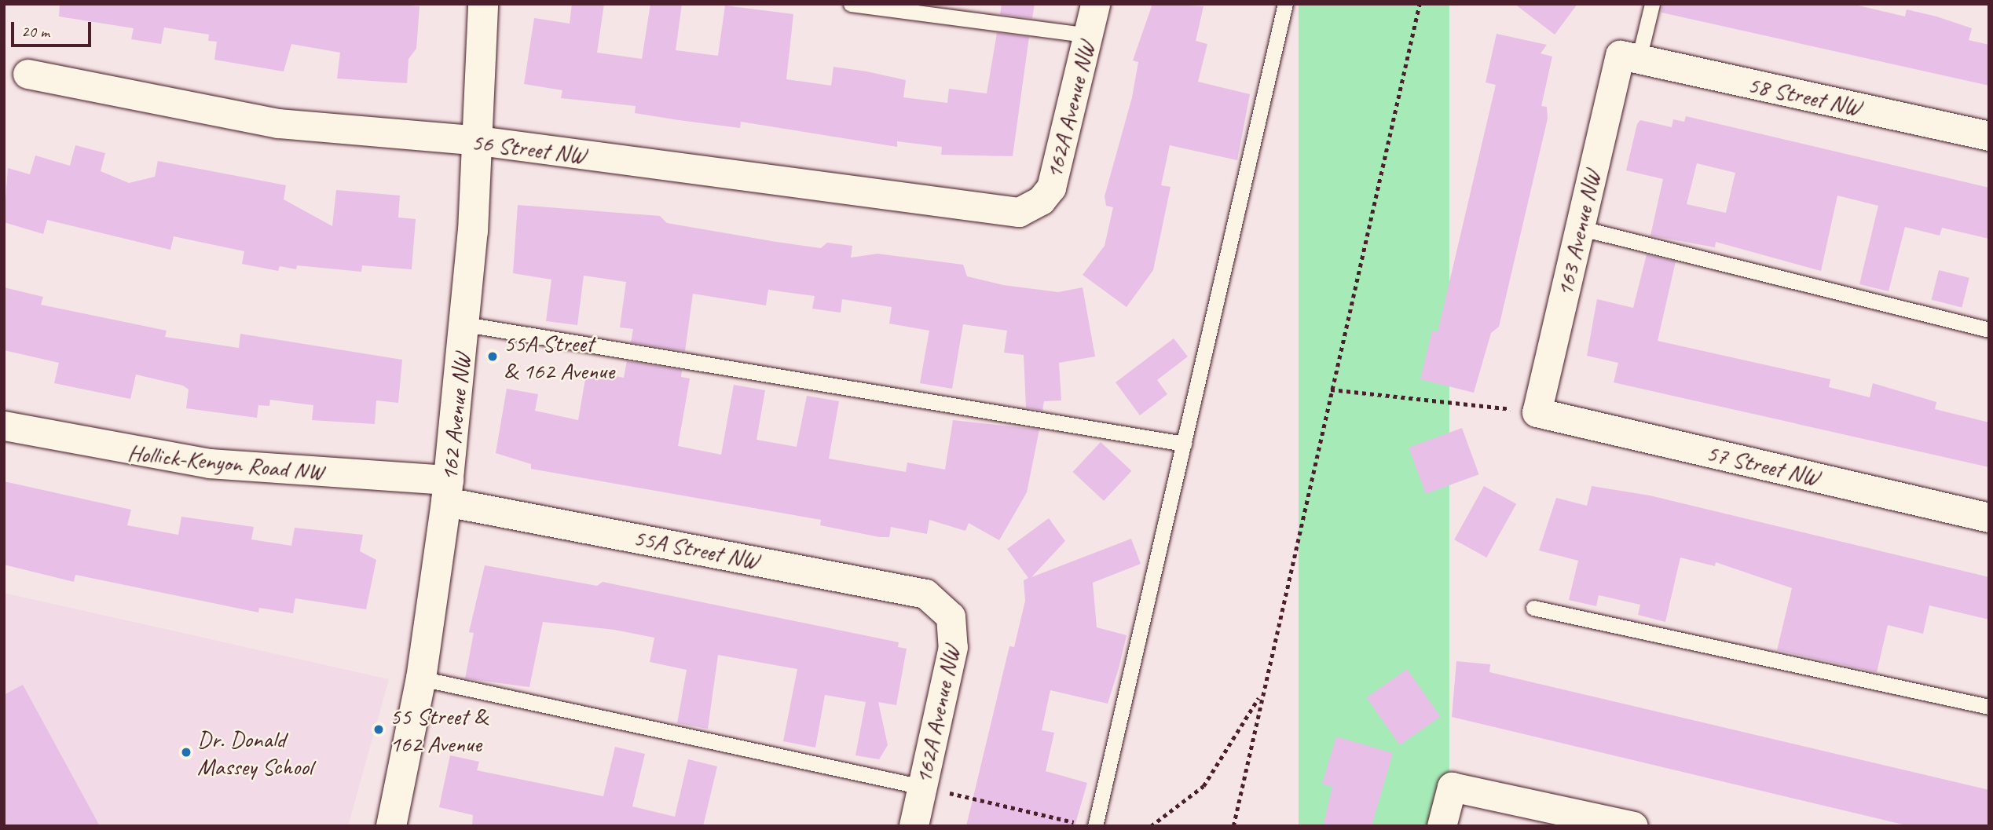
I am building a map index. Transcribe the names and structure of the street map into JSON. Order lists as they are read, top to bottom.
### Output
{
  "streets": {
    "street": [
      "58 Street NW",
      "162A Avenue NW",
      "56 Street NW",
      "163 Avenue NW",
      "162 Avenue NW",
      "Hollick-Kenyon Road NW",
      "57 Street NW",
      "55A Street NW"
    ]
  },
  "crossings": [
    ["58 Street NW", "163 Avenue NW"],
    ["162A Avenue NW", "56 Street NW"],
    ["162A Avenue NW", "55A Street NW"],
    ["56 Street NW", "162 Avenue NW"],
    ["163 Avenue NW", "57 Street NW"],
    ["162 Avenue NW", "Hollick-Kenyon Road NW"],
    ["162 Avenue NW", "55A Street NW"],
    ["Hollick-Kenyon Road NW", "55A Street NW"]
  ],
  "places": ["55A Street & 162 Avenue", "55 Street & 162 Avenue", "Dr. Donald Massey School"],
  "scale_bar": "20 m"
}
